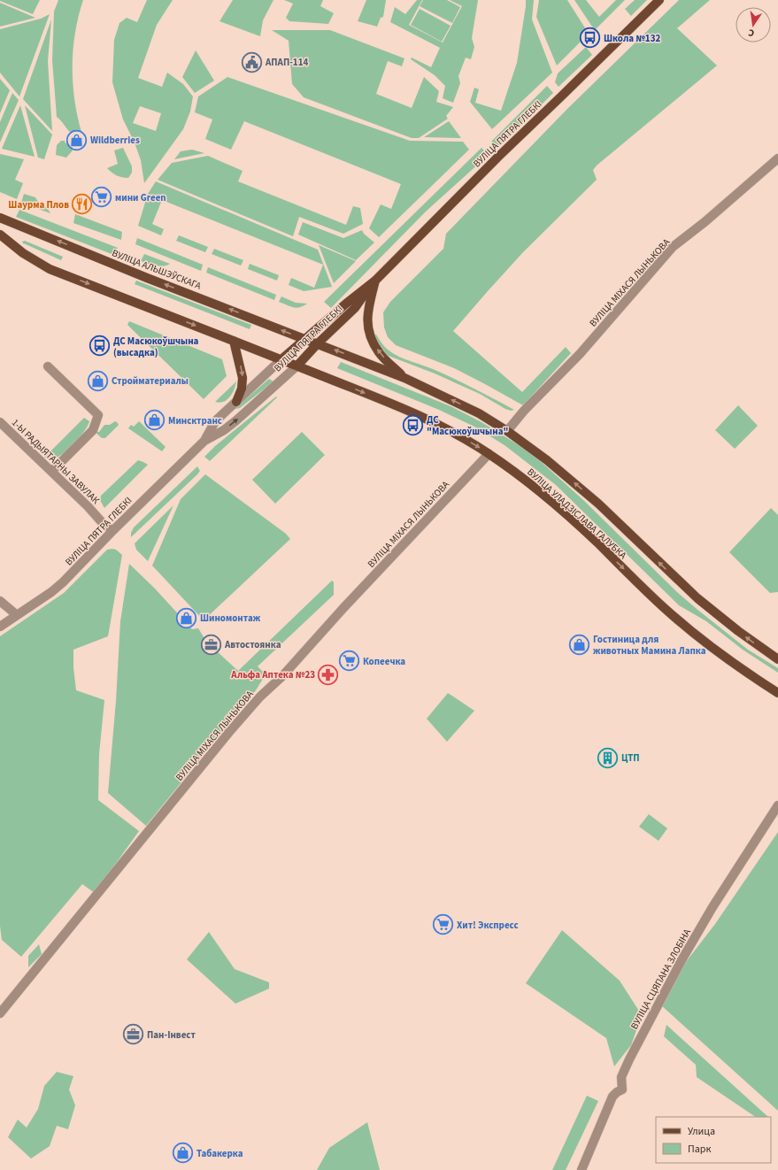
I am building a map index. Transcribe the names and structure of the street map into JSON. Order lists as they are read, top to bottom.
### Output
{
  "streets": {
    "main road": ["ВУЛІЦА ПЯТРА ГЛЕБКІ", "ВУЛІЦА АЛЬШЭЎСКАГА", "ВУЛІЦА УЛАДЗІСЛАВА ГАЛУБКА"],
    "street": ["ВУЛІЦА МІХАСЯ ЛЫНЬКОВА", "1-Ы РАДЫЯТАРНЫ ЗАВУЛАК", "ВУЛІЦА СЦЯПАНА ЗЛОБІНА"]
  },
  "crossings": [
    ["ВУЛІЦА ПЯТРА ГЛЕБКІ", "ВУЛІЦА АЛЬШЭЎСКАГА"],
    ["ВУЛІЦА ПЯТРА ГЛЕБКІ", "1-Ы РАДЫЯТАРНЫ ЗАВУЛАК"],
    ["ВУЛІЦА ПЯТРА ГЛЕБКІ", "ВУЛІЦА УЛАДЗІСЛАВА ГАЛУБКА"],
    ["ВУЛІЦА АЛЬШЭЎСКАГА", "ВУЛІЦА УЛАДЗІСЛАВА ГАЛУБКА"],
    ["ВУЛІЦА МІХАСЯ ЛЫНЬКОВА", "ВУЛІЦА УЛАДЗІСЛАВА ГАЛУБКА"]
  ],
  "places": {
    "bus stop": ["Школа №132", "ДС Масюкоўшчына (высадка)", "ДС \"Масюкоўшчына\""],
    "public building": ["АПАП-114"],
    "shop": [
      "Wildberries",
      "Стройматериалы",
      "Минсктранс",
      "Шиномонтаж",
      "Гостиница для животных Мамина Лапка",
      "Табакерка"
    ],
    "supermarket": ["мини Green", "Копеечка", "Хит! Экспресс"],
    "restaurant": ["Шаурма Плов"],
    "office": ["Автостоянка", "Пан-Інвест"],
    "pharmacy": ["Альфа Аптека №23"],
    "building": ["ЦТП"]
  },
  "legend": ["Улица", "Парк"],
  "north": "bottom"
}
